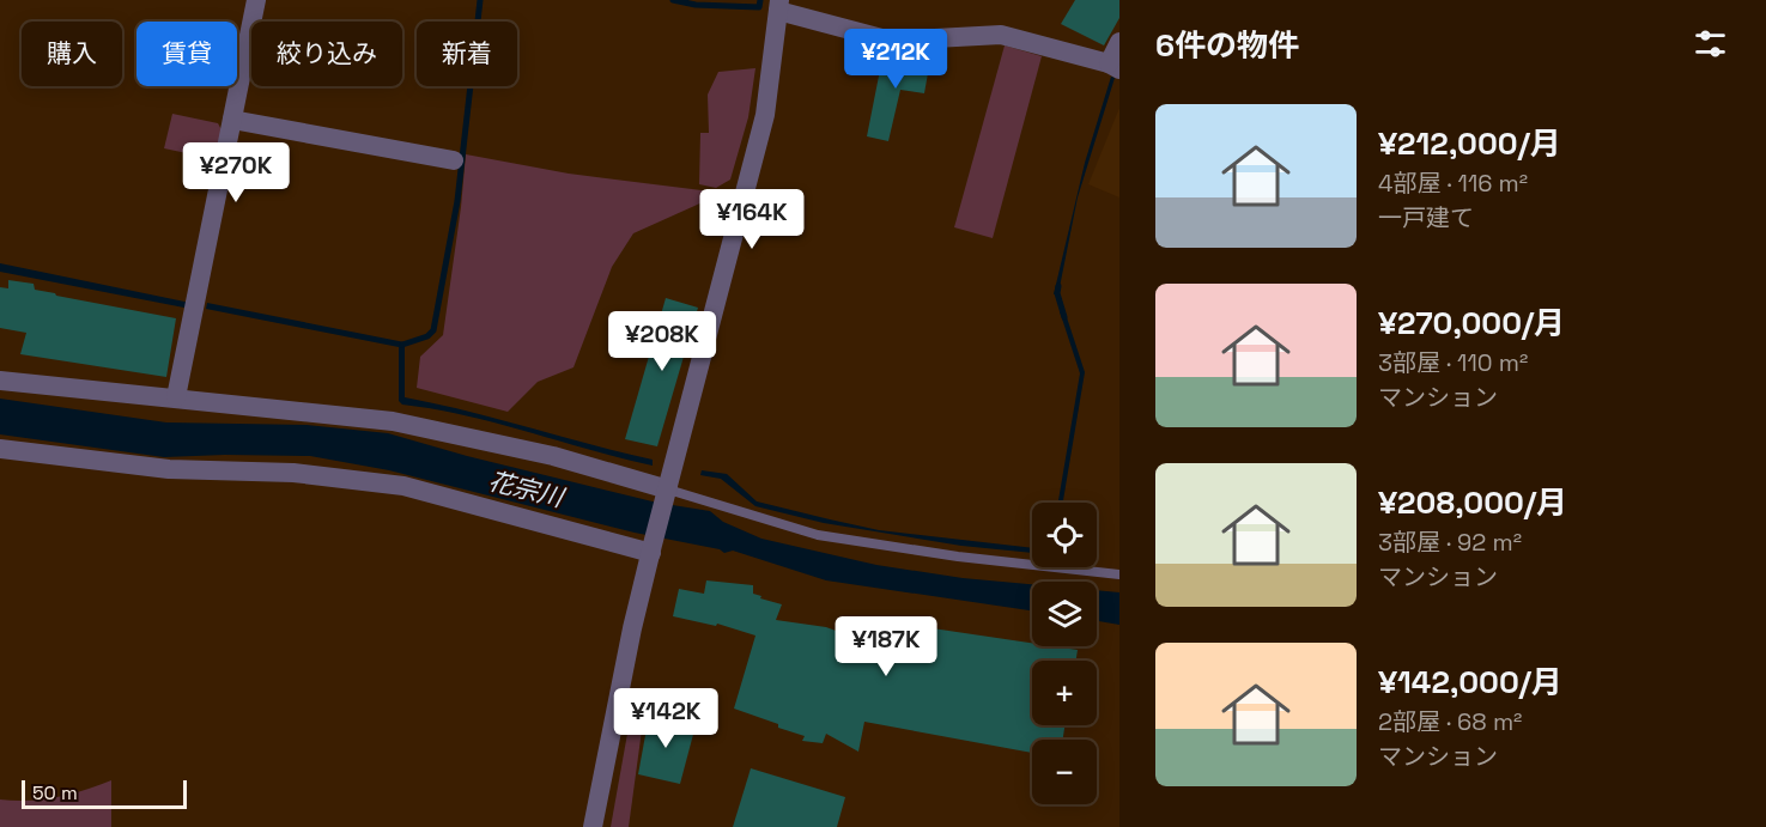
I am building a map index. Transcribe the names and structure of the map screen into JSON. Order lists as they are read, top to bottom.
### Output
{
  "water": ["花宗川"],
  "scale_bar": "50 m",
  "page": {
    "heading": "6件の物件",
    "chip": [
      "購入",
      "賃貸",
      "絞り込み",
      "新着"
    ],
    "price": [
      "¥212K",
      "¥270K",
      "¥164K",
      "¥208K",
      "¥187K",
      "¥142K"
    ],
    "list": [
      {
        "name": "¥212,000/月",
        "note": "4部屋 · 116 m² · 一戸建て"
      },
      {
        "name": "¥270,000/月",
        "note": "3部屋 · 110 m² · マンション"
      },
      {
        "name": "¥208,000/月",
        "note": "3部屋 · 92 m² · マンション"
      },
      {
        "name": "¥142,000/月",
        "note": "2部屋 · 68 m² · マンション"
      }
    ],
    "map_buttons": ["+", "−"],
    "scale": "50 m"
  }
}
